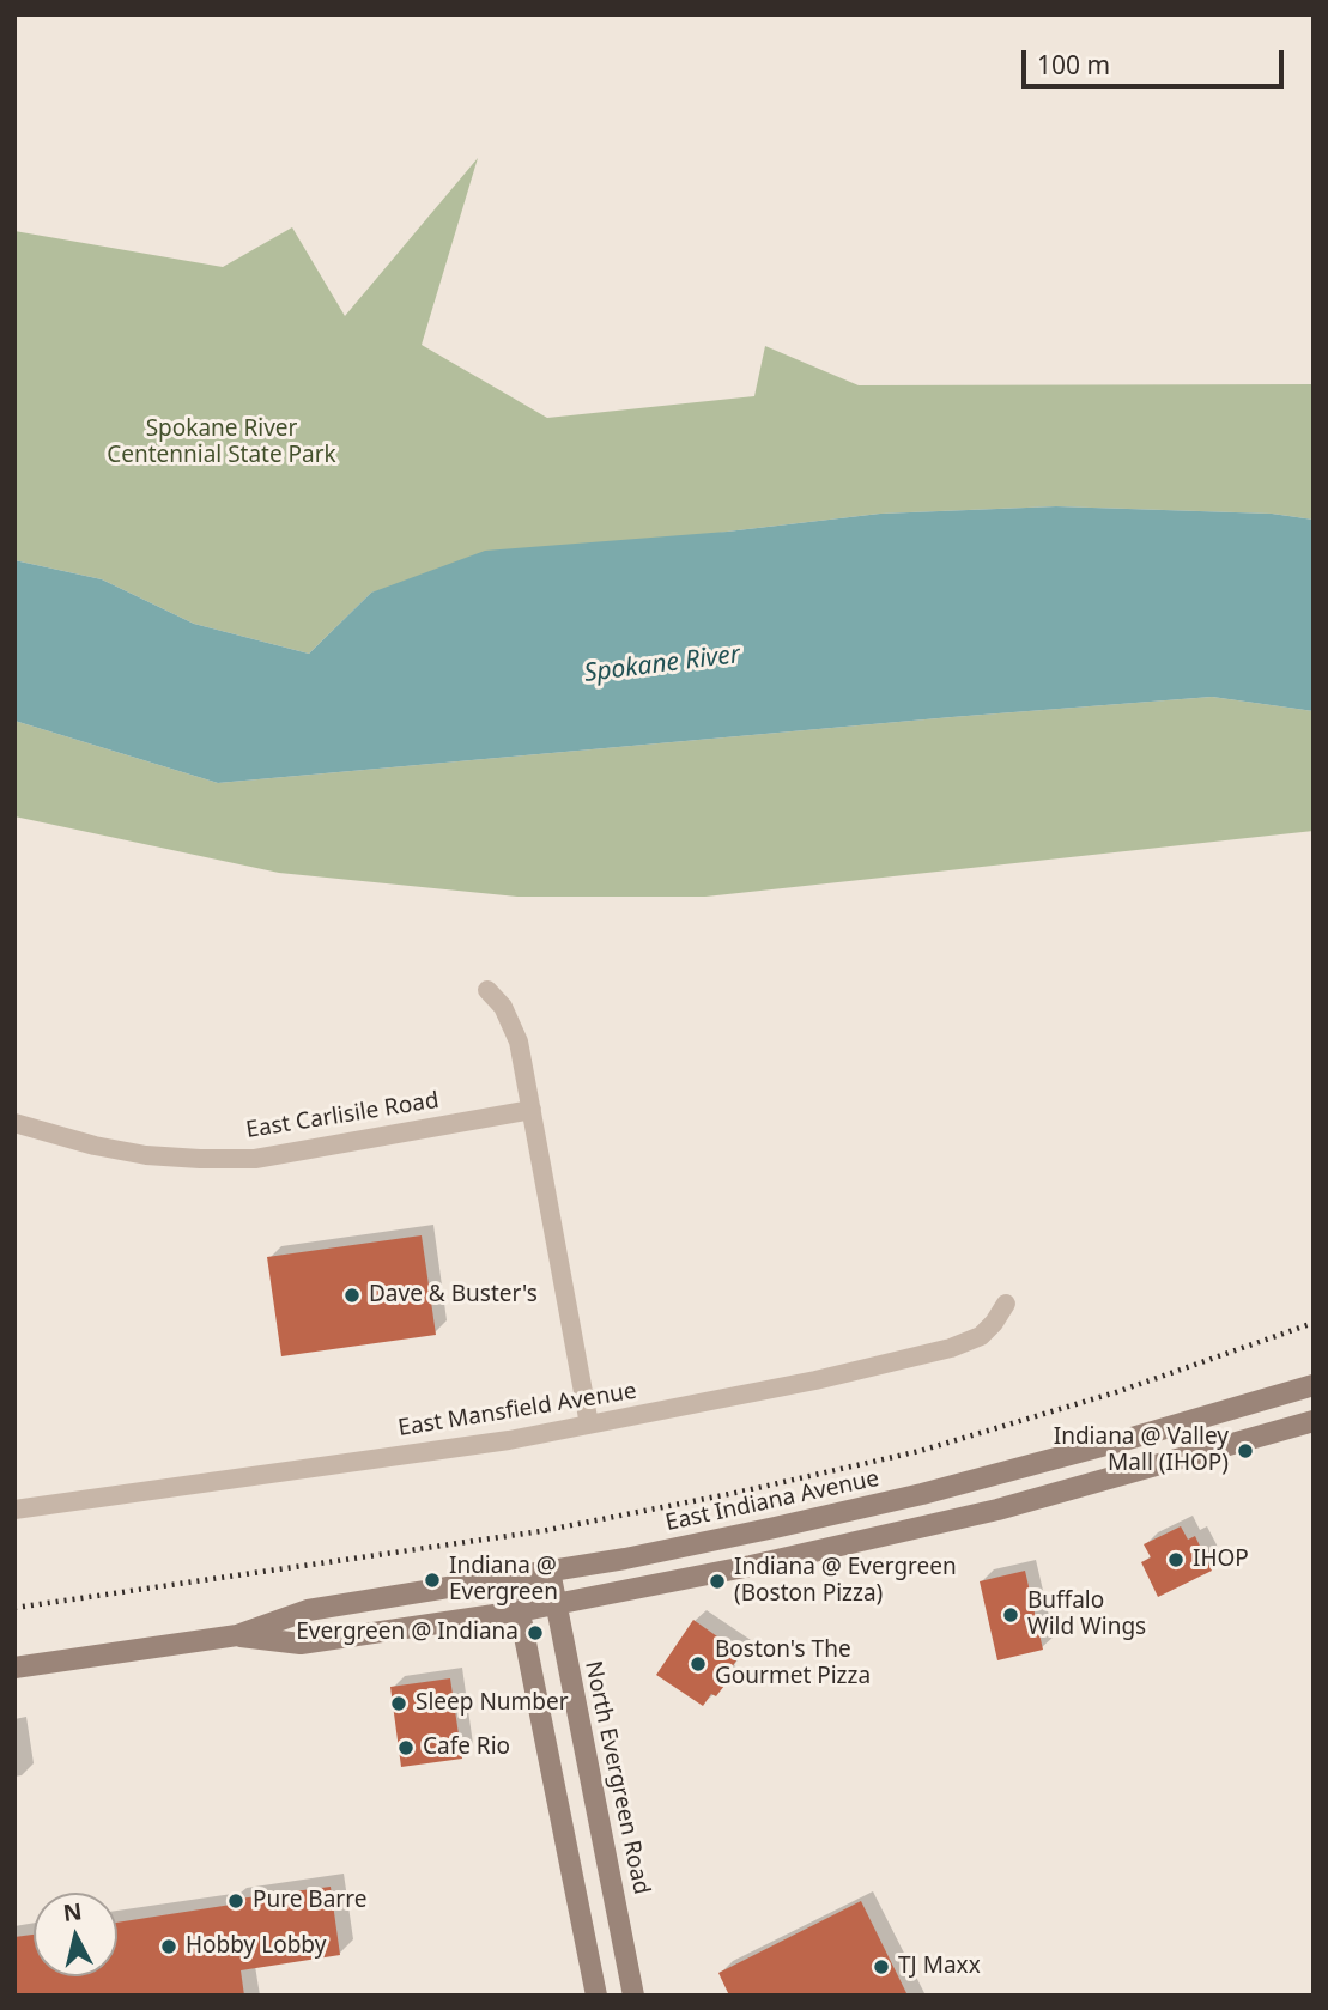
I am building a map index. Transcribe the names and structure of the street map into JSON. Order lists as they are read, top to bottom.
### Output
{
  "streets": {
    "main road": ["East Indiana Avenue", "North Evergreen Road"],
    "street": ["East Carlisile Road", "East Mansfield Avenue"]
  },
  "crossings": [
    ["East Indiana Avenue", "North Evergreen Road"]
  ],
  "water": ["Spokane River"],
  "parks": ["Spokane River Centennial State Park"],
  "places": [
    "Dave & Buster's",
    "Indiana @ Valley Mall (IHOP)",
    "IHOP",
    "Indiana @ Evergreen",
    "Indiana @ Evergreen (Boston Pizza)",
    "Buffalo Wild Wings",
    "Evergreen @ Indiana",
    "Boston's The Gourmet Pizza",
    "Sleep Number",
    "Cafe Rio",
    "Pure Barre",
    "Hobby Lobby",
    "TJ Maxx"
  ],
  "scale_bar": "100 m",
  "north": "top"
}
